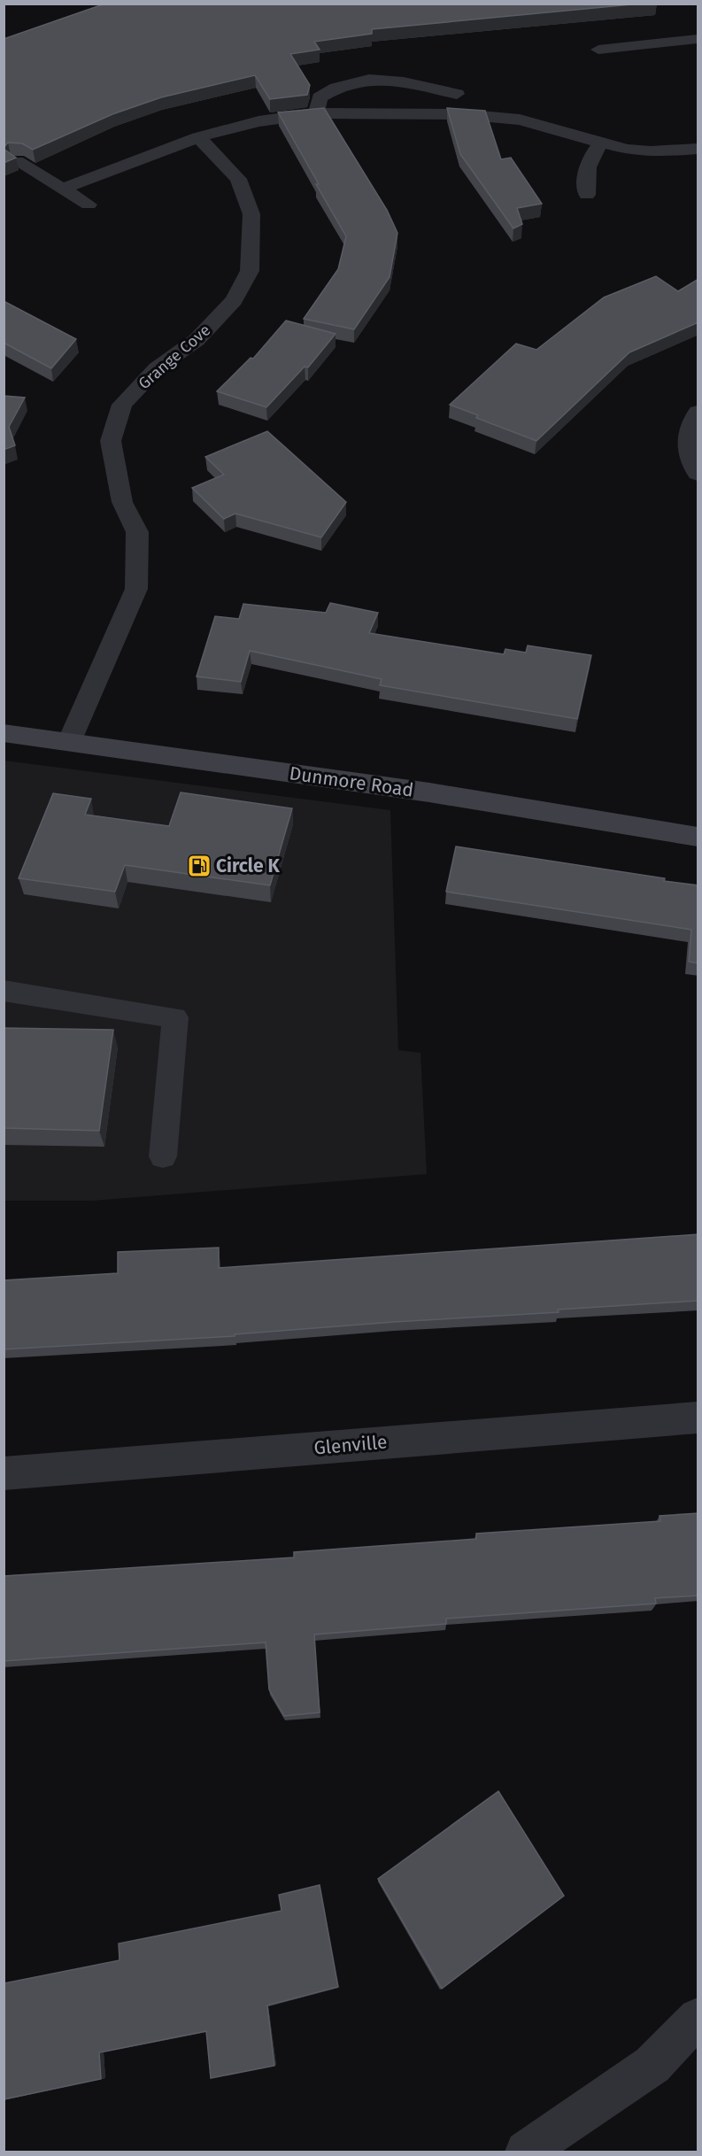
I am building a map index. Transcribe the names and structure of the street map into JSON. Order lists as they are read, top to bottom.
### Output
{
  "streets": {
    "main road": ["Dunmore Road"],
    "street": ["Grange Cove", "Glenville"]
  },
  "crossings": [
    ["Grange Cove", "Dunmore Road"]
  ],
  "places": {
    "fuel station": ["Circle K"]
  }
}
